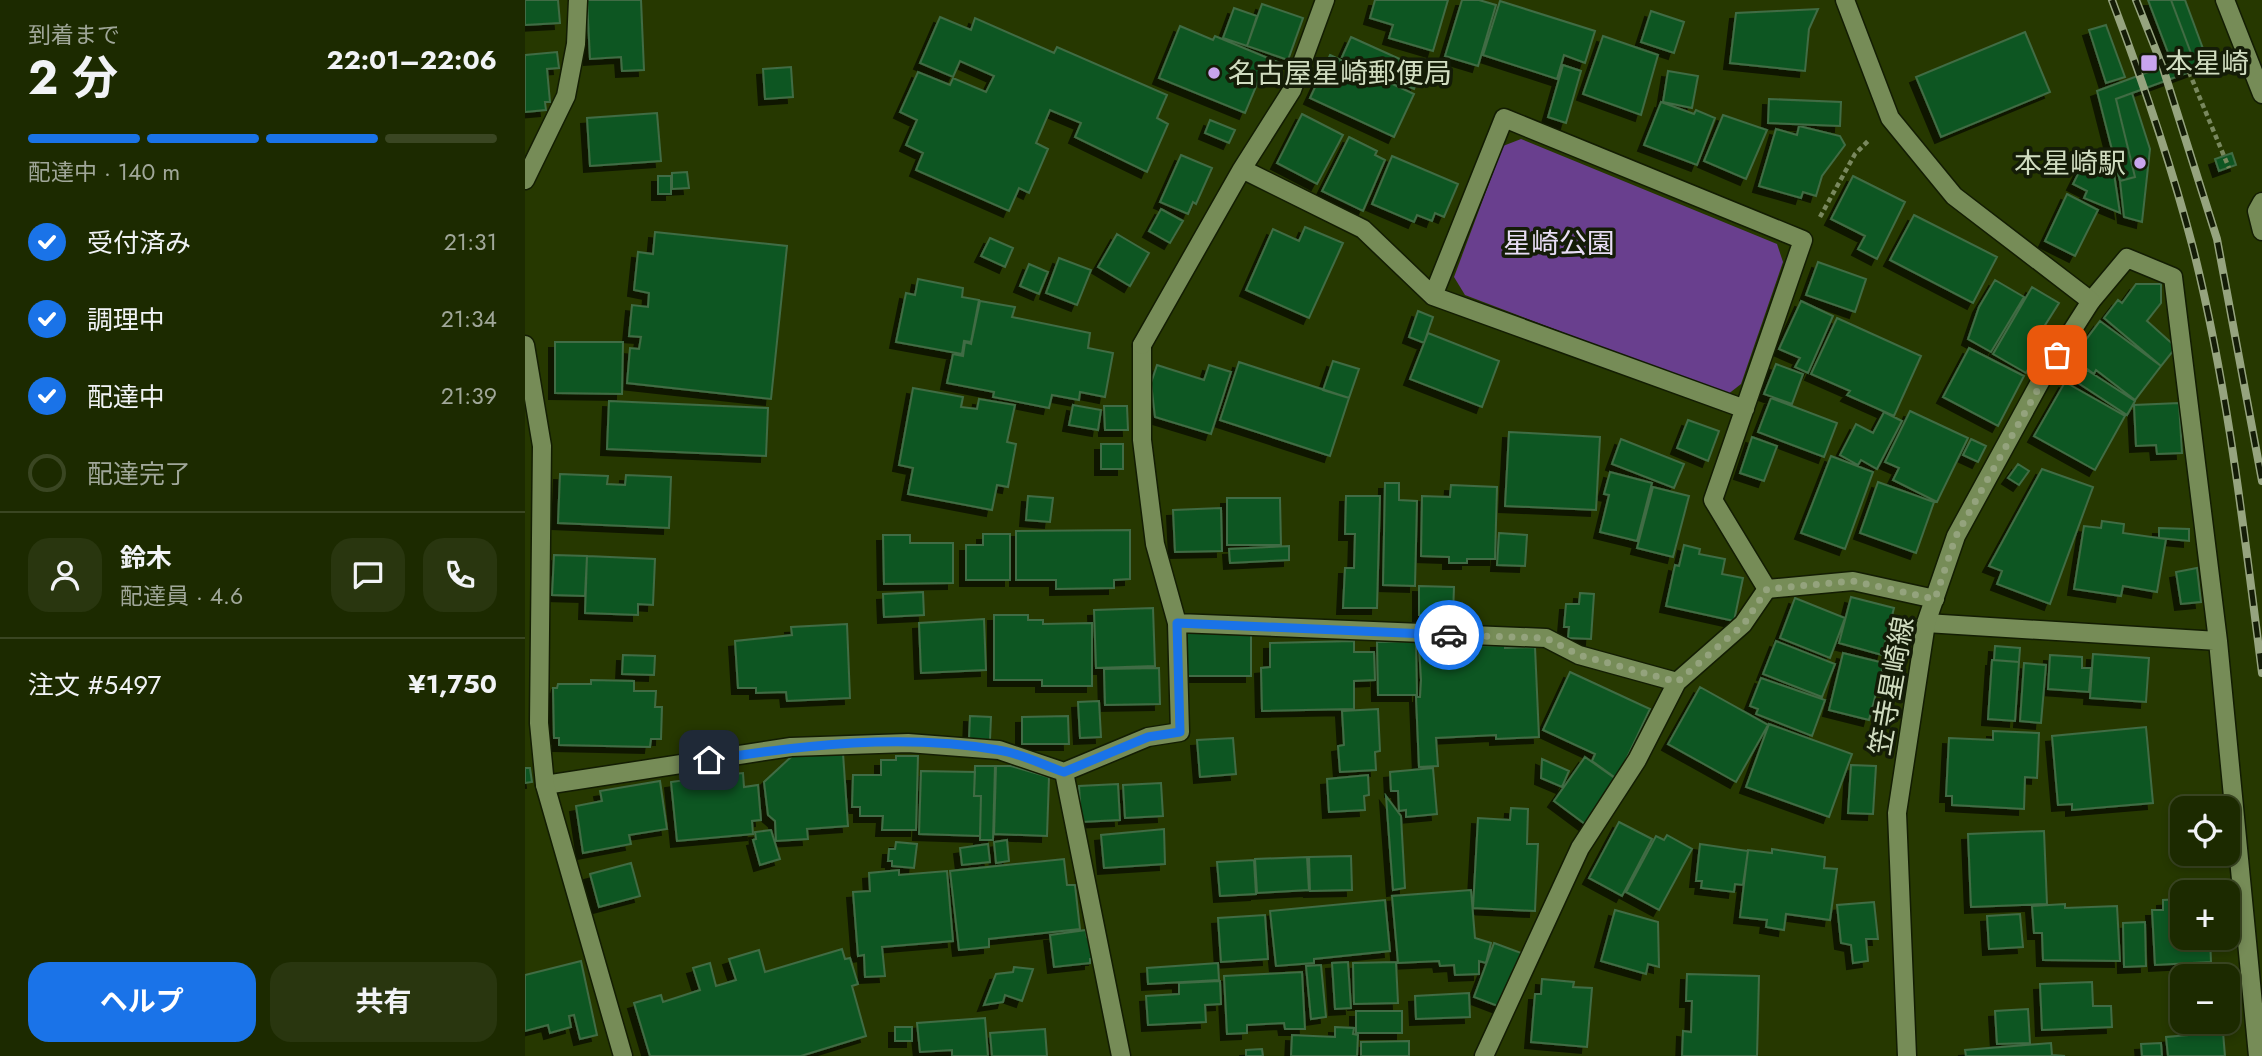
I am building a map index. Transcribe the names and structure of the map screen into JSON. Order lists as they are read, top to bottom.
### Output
{
  "streets": {
    "street": ["笠寺星崎線"]
  },
  "parks": ["星崎公園"],
  "places": {
    "transit": ["本星崎"],
    "other": ["名古屋星崎郵便局", "本星崎駅"]
  },
  "page": {
    "heading": ["2 分", "到着まで", "22:01–22:06"],
    "panel": [
      "鈴木",
      "配達員 · 4.6",
      "注文 #5497",
      "¥1,750"
    ],
    "bar": "配達中 · 140 m",
    "list": [
      ["受付済み", "21:31"],
      ["調理中", "21:34"],
      ["配達中", "21:39"],
      "配達完了"
    ],
    "map_buttons": ["+", "−"],
    "buttons": ["ヘルプ", "共有"]
  }
}
